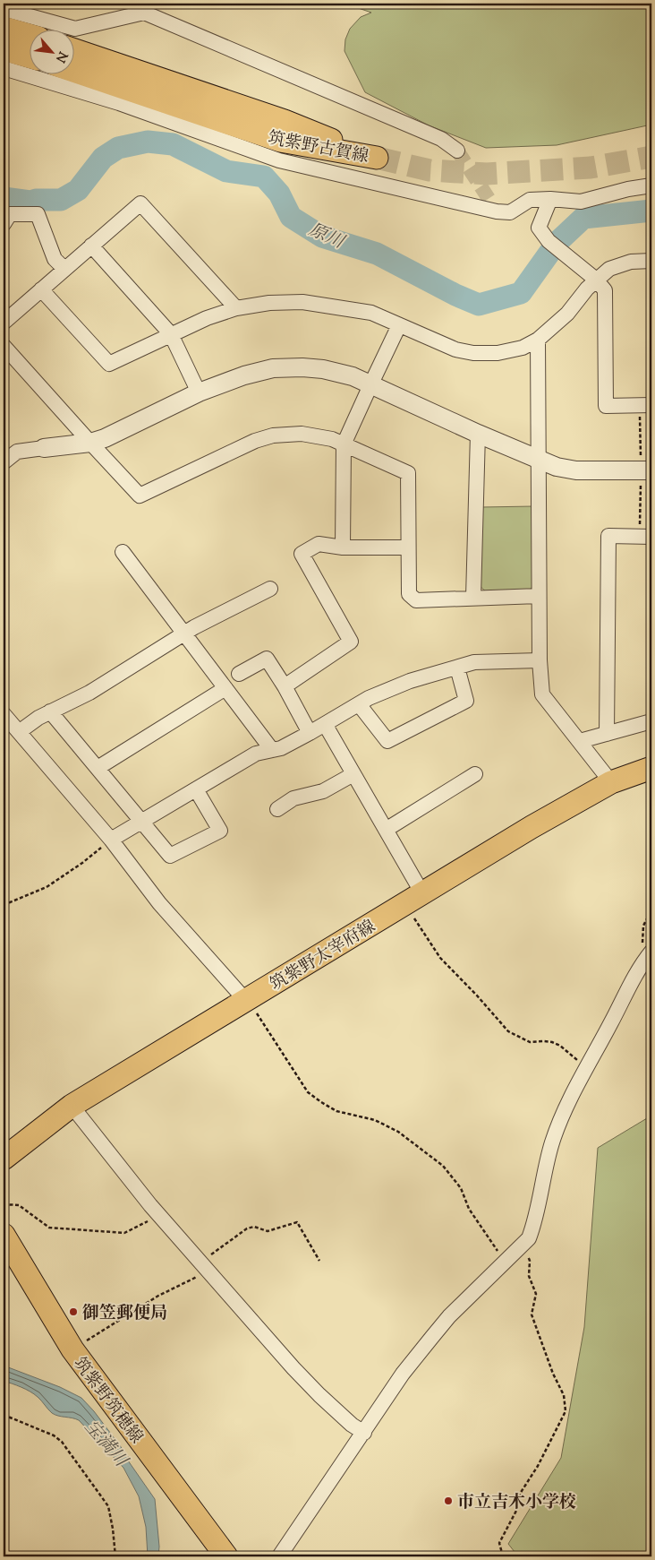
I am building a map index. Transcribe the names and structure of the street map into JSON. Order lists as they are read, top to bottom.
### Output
{
  "streets": {
    "main road": ["筑紫野古賀線", "筑紫野太宰府線", "筑紫野筑穂線"]
  },
  "water": ["原川", "宝満川"],
  "places": ["御笠郵便局", "市立吉木小学校"],
  "north": "bottom right"
}
